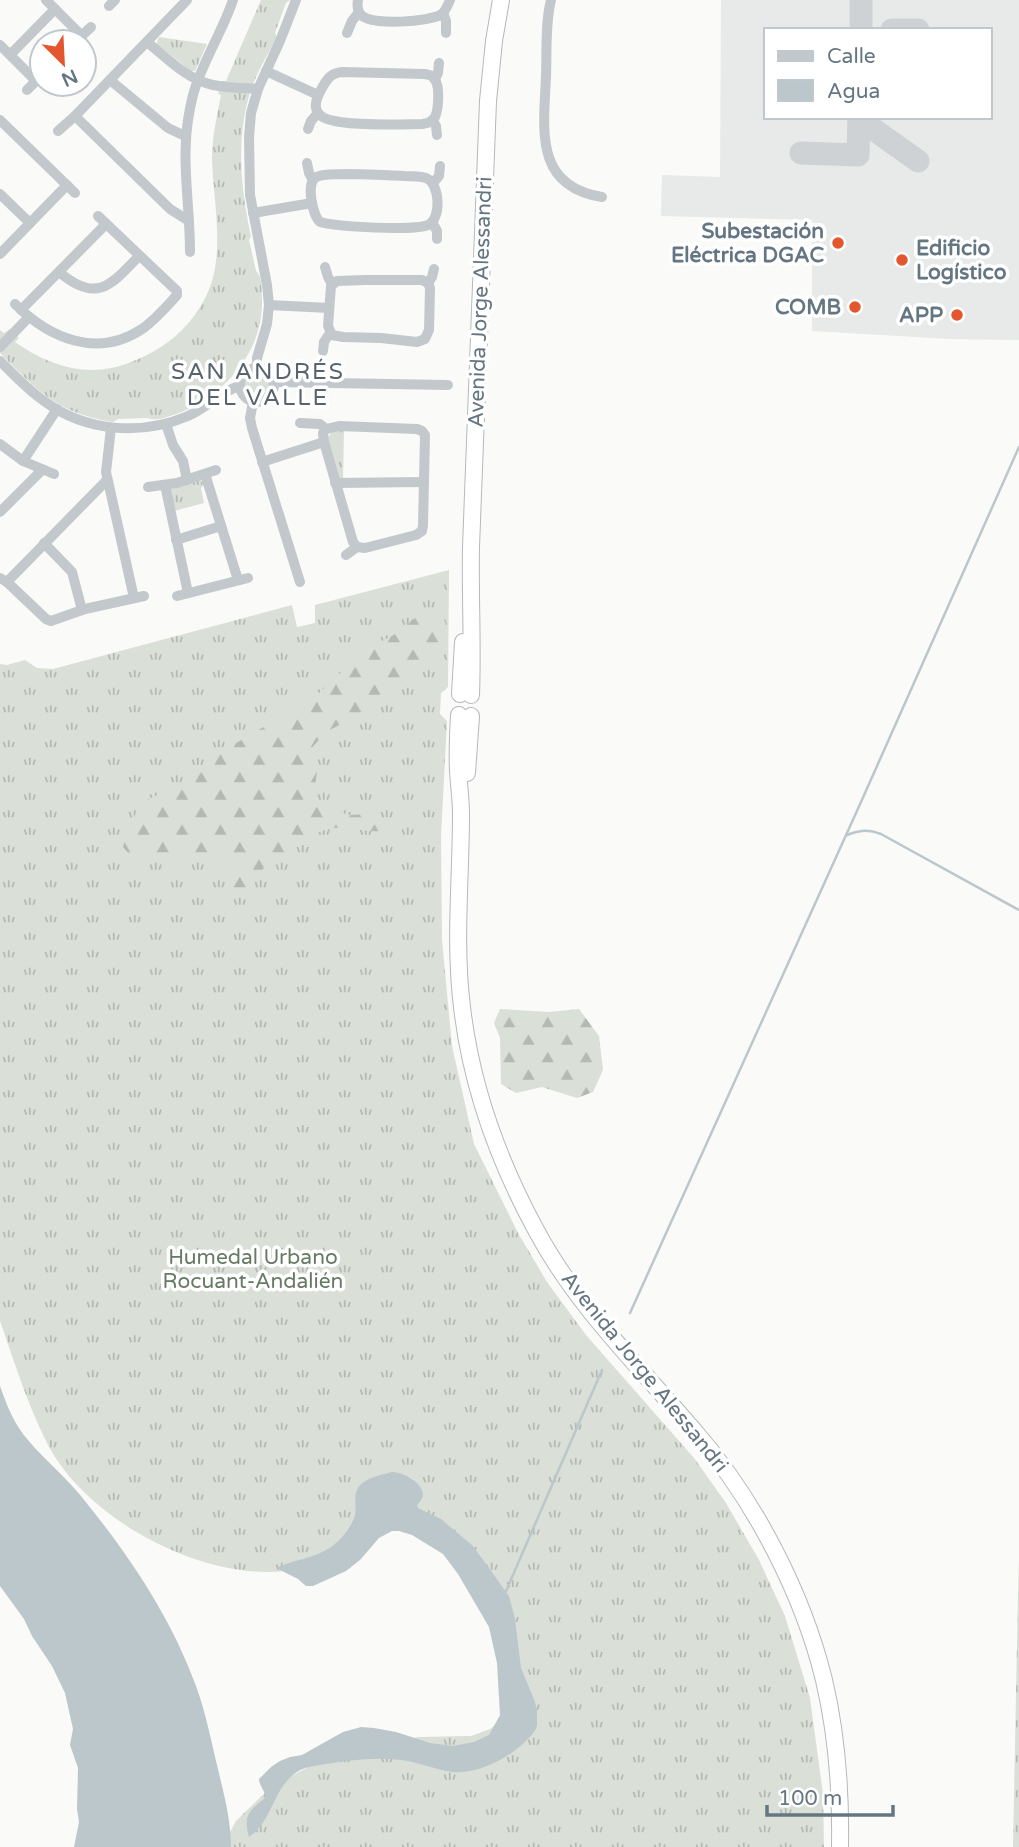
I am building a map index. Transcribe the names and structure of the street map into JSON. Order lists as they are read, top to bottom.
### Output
{
  "streets": {
    "highway": ["Avenida Jorge Alessandri"]
  },
  "districts": ["SAN ANDRÉS DEL VALLE"],
  "parks": ["Humedal Urbano Rocuant-Andalién"],
  "places": [
    "Subestación Eléctrica DGAC",
    "Edificio Logístico",
    "COMB",
    "APP"
  ],
  "legend": ["Calle", "Agua"],
  "scale_bar": "100 m",
  "north": "bottom right"
}
